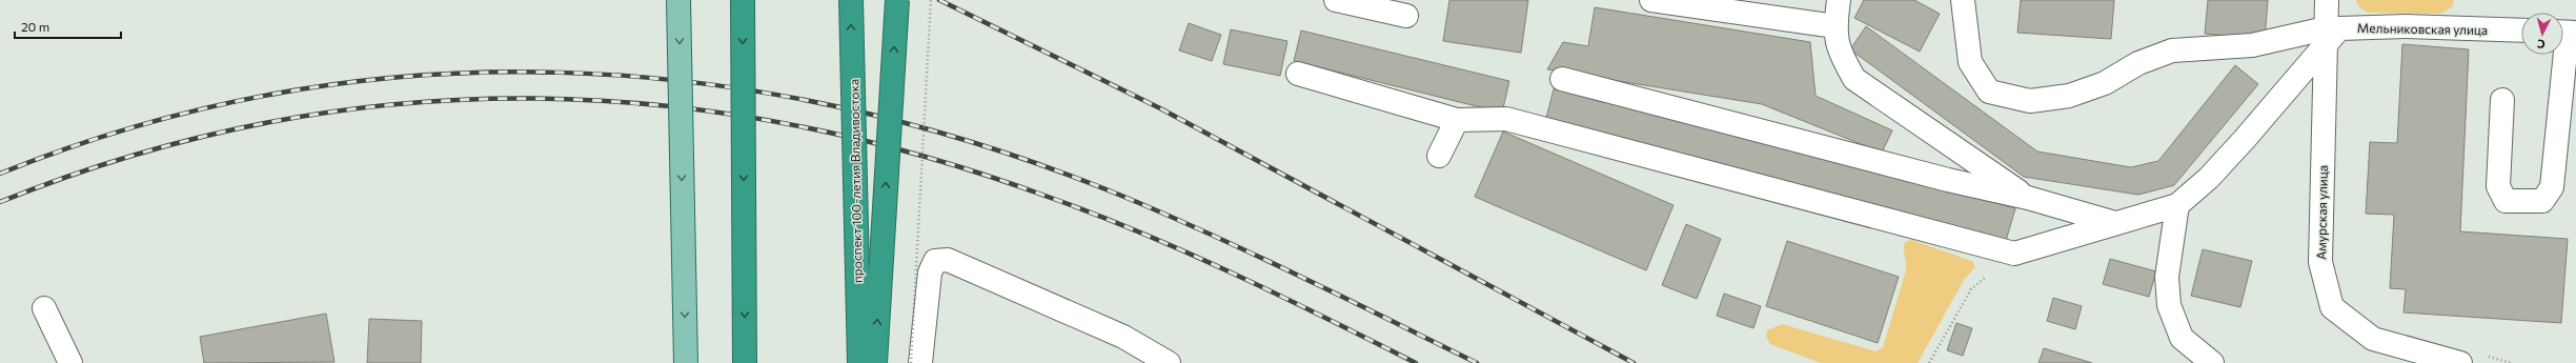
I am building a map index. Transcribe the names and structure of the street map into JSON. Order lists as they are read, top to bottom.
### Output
{
  "streets": {
    "highway": ["проспект 100-летия Владивостока"],
    "street": ["Мельниковская улица", "Амурская улица"]
  },
  "crossings": [
    ["Мельниковская улица", "Амурская улица"]
  ],
  "scale_bar": "20 m",
  "north": "bottom"
}
